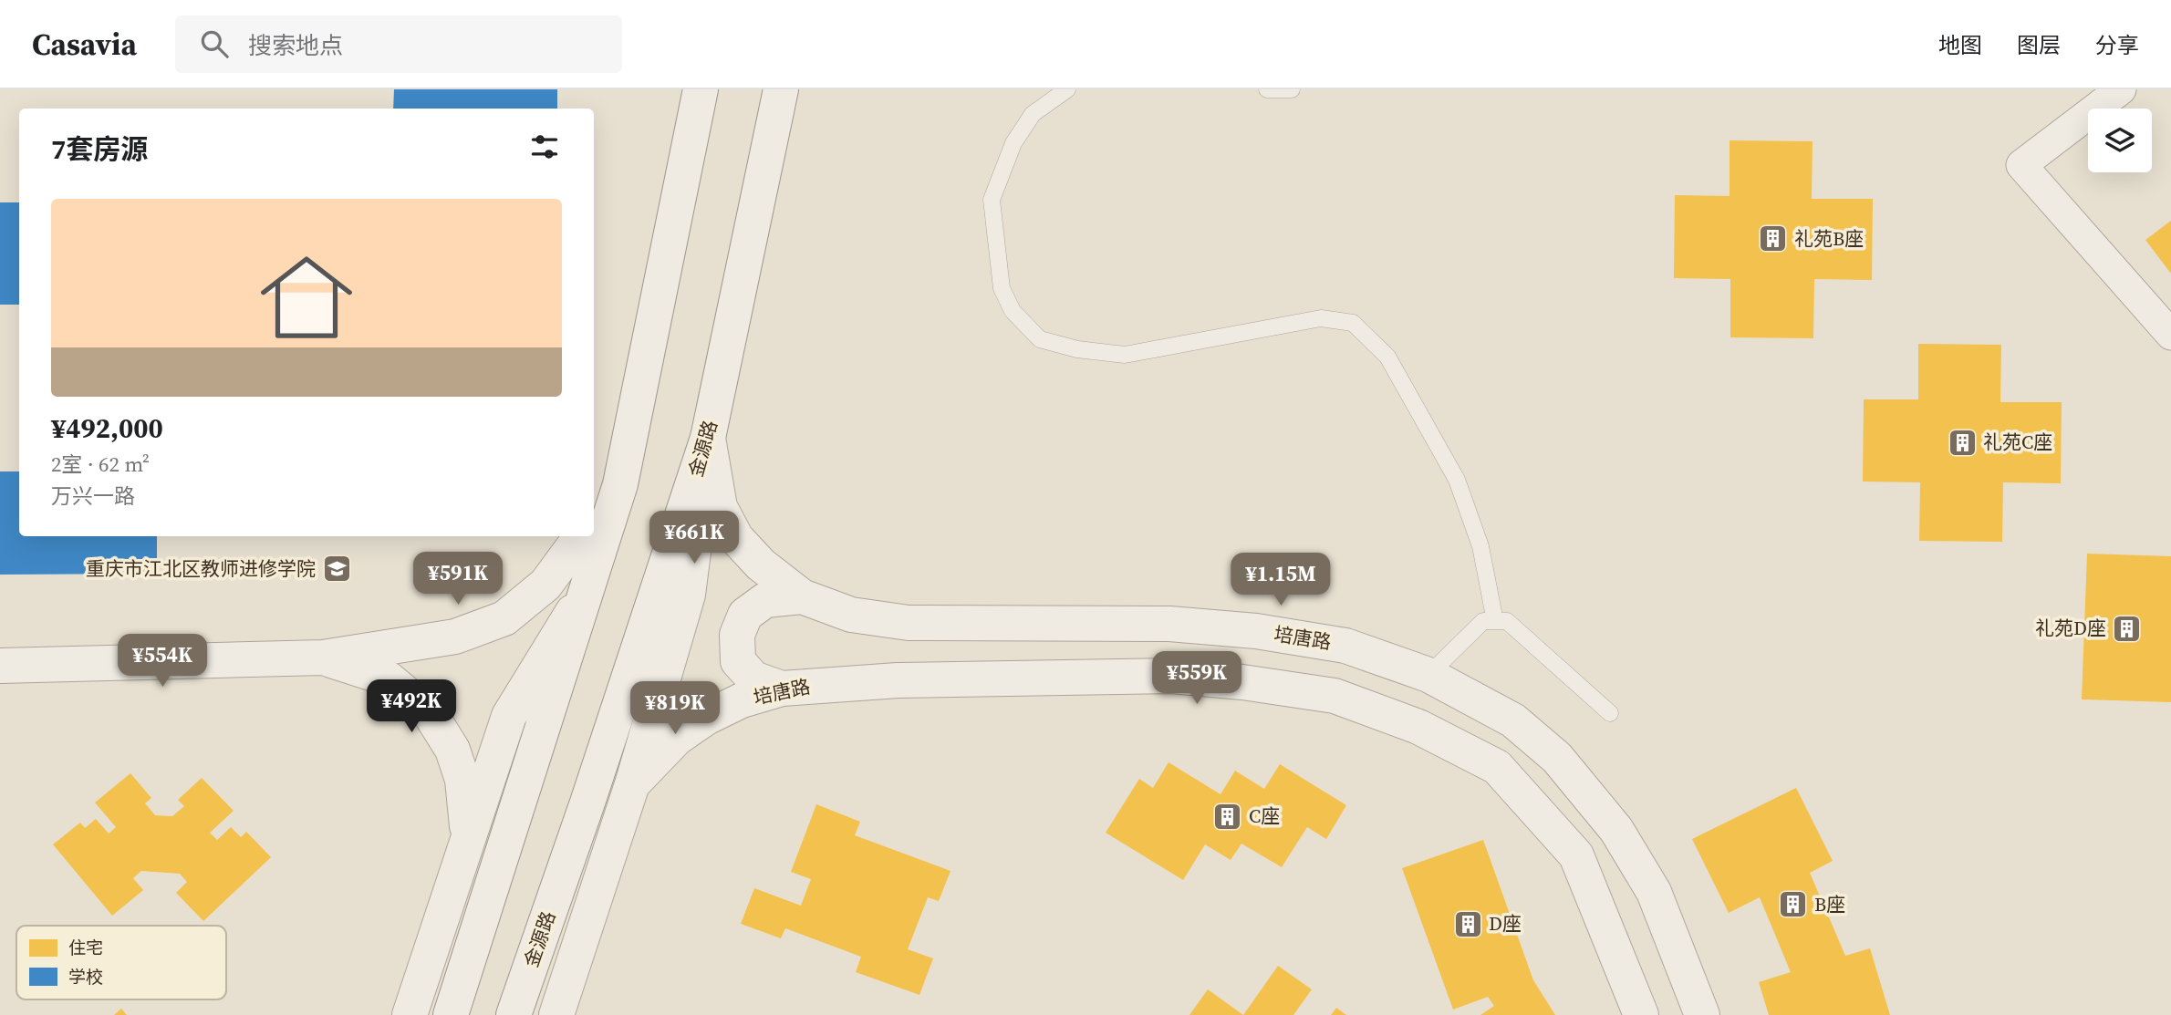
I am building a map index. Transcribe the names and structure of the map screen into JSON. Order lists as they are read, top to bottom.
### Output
{
  "streets": {
    "street": ["金源路", "培唐路"]
  },
  "crossings": [
    ["金源路", "培唐路"]
  ],
  "places": {
    "building": [
      "礼苑B座",
      "礼苑C座",
      "礼苑D座",
      "C座",
      "B座",
      "D座"
    ],
    "school or university": ["重庆市江北区教师进修学院"]
  },
  "legend": ["住宅", "学校"],
  "page": {
    "header": "Casavia",
    "search": "搜索地点",
    "nav": ["地图", "图层", "分享"],
    "heading": "7套房源",
    "list": [
      {
        "name": "¥492,000",
        "note": "2室 · 62 m² · 万兴一路"
      }
    ],
    "price": [
      "¥661K",
      "¥591K",
      "¥1.15M",
      "¥554K",
      "¥559K",
      "¥492K",
      "¥819K"
    ]
  }
}
